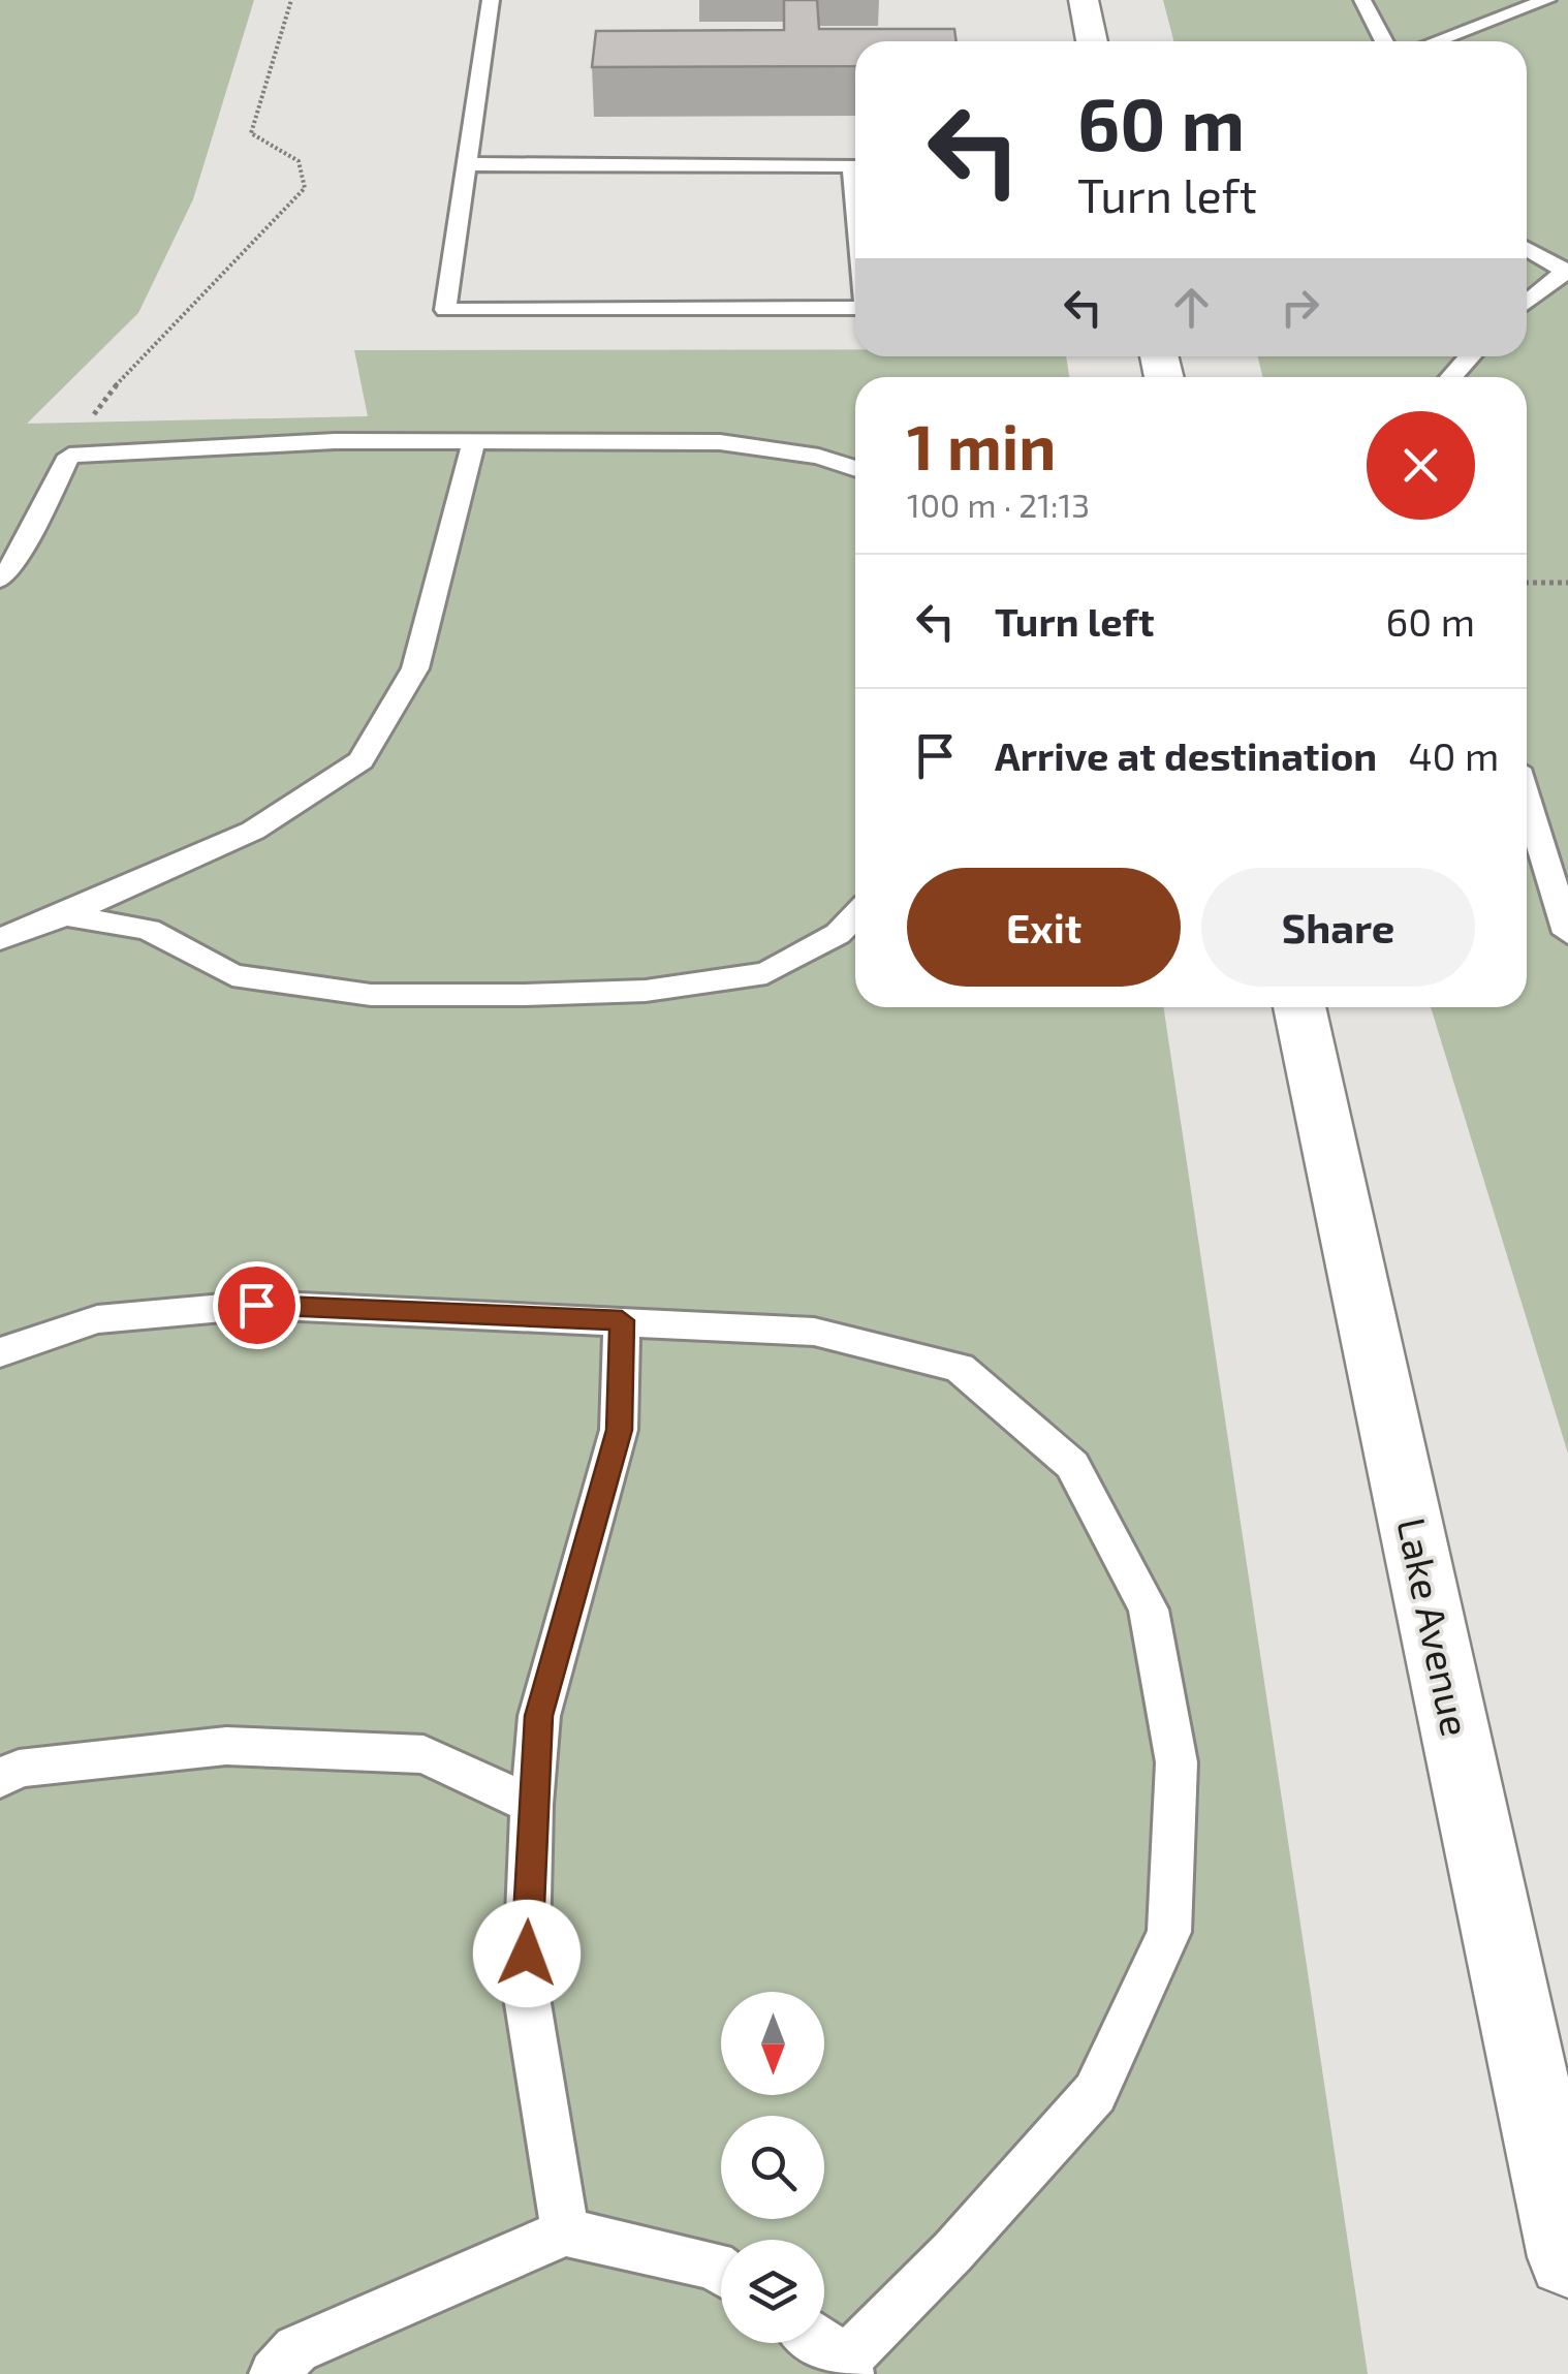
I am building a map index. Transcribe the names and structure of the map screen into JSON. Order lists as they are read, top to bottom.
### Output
{
  "streets": {
    "main road": ["Lake Avenue"]
  },
  "north": "bottom",
  "page": {
    "turn": ["60 m", "Turn left"],
    "heading": ["1 min", "100 m · 21:13"],
    "list": [
      {
        "name": "Turn left",
        "value": "60 m"
      },
      {
        "name": "Arrive at destination",
        "value": "40 m"
      }
    ],
    "buttons": ["Exit", "Share"]
  }
}
